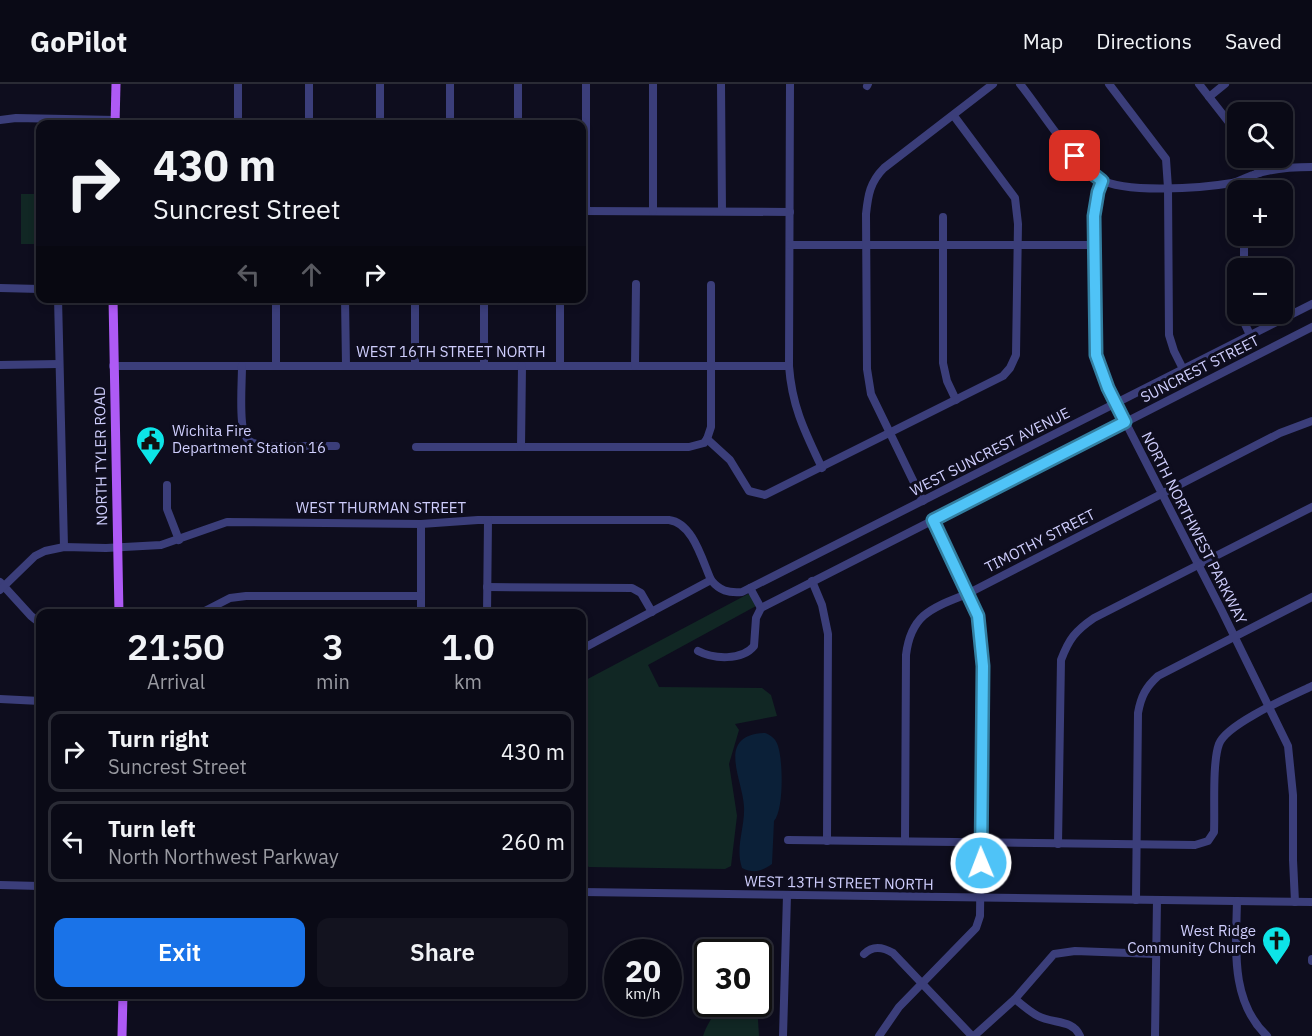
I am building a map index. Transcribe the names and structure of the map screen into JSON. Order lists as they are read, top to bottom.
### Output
{
  "streets": {
    "main road": ["NORTH TYLER ROAD"],
    "street": [
      "WEST 16TH STREET NORTH",
      "SUNCREST STREET",
      "WEST SUNCREST AVENUE",
      "WEST THURMAN STREET",
      "NORTH NORTHWEST PARKWAY",
      "TIMOTHY STREET",
      "WEST 13TH STREET NORTH"
    ]
  },
  "crossings": [
    ["WEST 16TH STREET NORTH", "NORTH TYLER ROAD"],
    ["SUNCREST STREET", "NORTH NORTHWEST PARKWAY"],
    ["WEST SUNCREST AVENUE", "WEST THURMAN STREET"],
    ["WEST SUNCREST AVENUE", "NORTH NORTHWEST PARKWAY"],
    ["NORTH TYLER ROAD", "WEST THURMAN STREET"],
    ["NORTH NORTHWEST PARKWAY", "TIMOTHY STREET"],
    ["NORTH NORTHWEST PARKWAY", "WEST 13TH STREET NORTH"]
  ],
  "places": {
    "public building": ["Wichita Fire Department Station 16"],
    "church": ["West Ridge Community Church"]
  },
  "page": {
    "header": "GoPilot",
    "nav": ["Map", "Directions", "Saved"],
    "map_buttons": ["+", "−"],
    "turn": ["430 m", "Suncrest Street"],
    "eta": [
      "21:50",
      "Arrival",
      "3",
      "min",
      "1.0",
      "km"
    ],
    "list": [
      {
        "name": "Turn right",
        "note": "Suncrest Street",
        "value": "430 m"
      },
      {
        "name": "Turn left",
        "note": "North Northwest Parkway",
        "value": "260 m"
      }
    ],
    "buttons": ["Exit", "Share"],
    "speed": "20 km/h",
    "limit": "30"
  }
}
